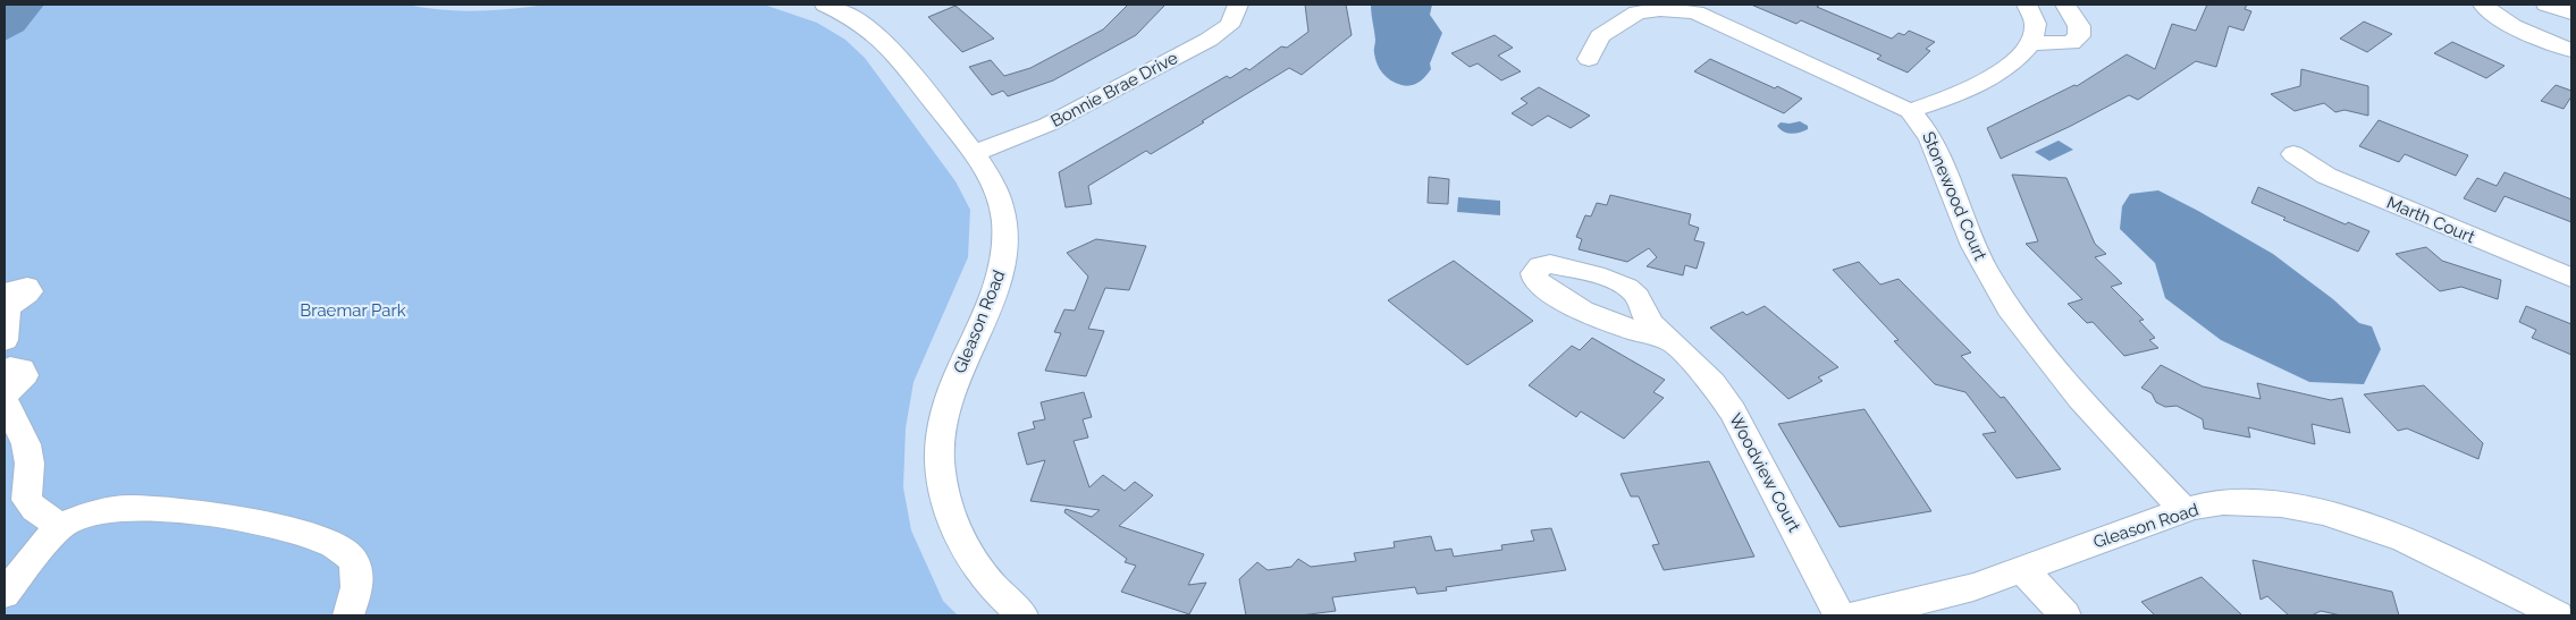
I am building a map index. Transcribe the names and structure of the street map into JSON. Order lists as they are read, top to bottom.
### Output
{
  "streets": {
    "street": [
      "Bonnie Brae Drive",
      "Stonewood Court",
      "Marth Court",
      "Gleason Road",
      "Woodview Court"
    ]
  },
  "crossings": [
    ["Bonnie Brae Drive", "Gleason Road"],
    ["Stonewood Court", "Gleason Road"]
  ],
  "parks": ["Braemar Park"]
}
